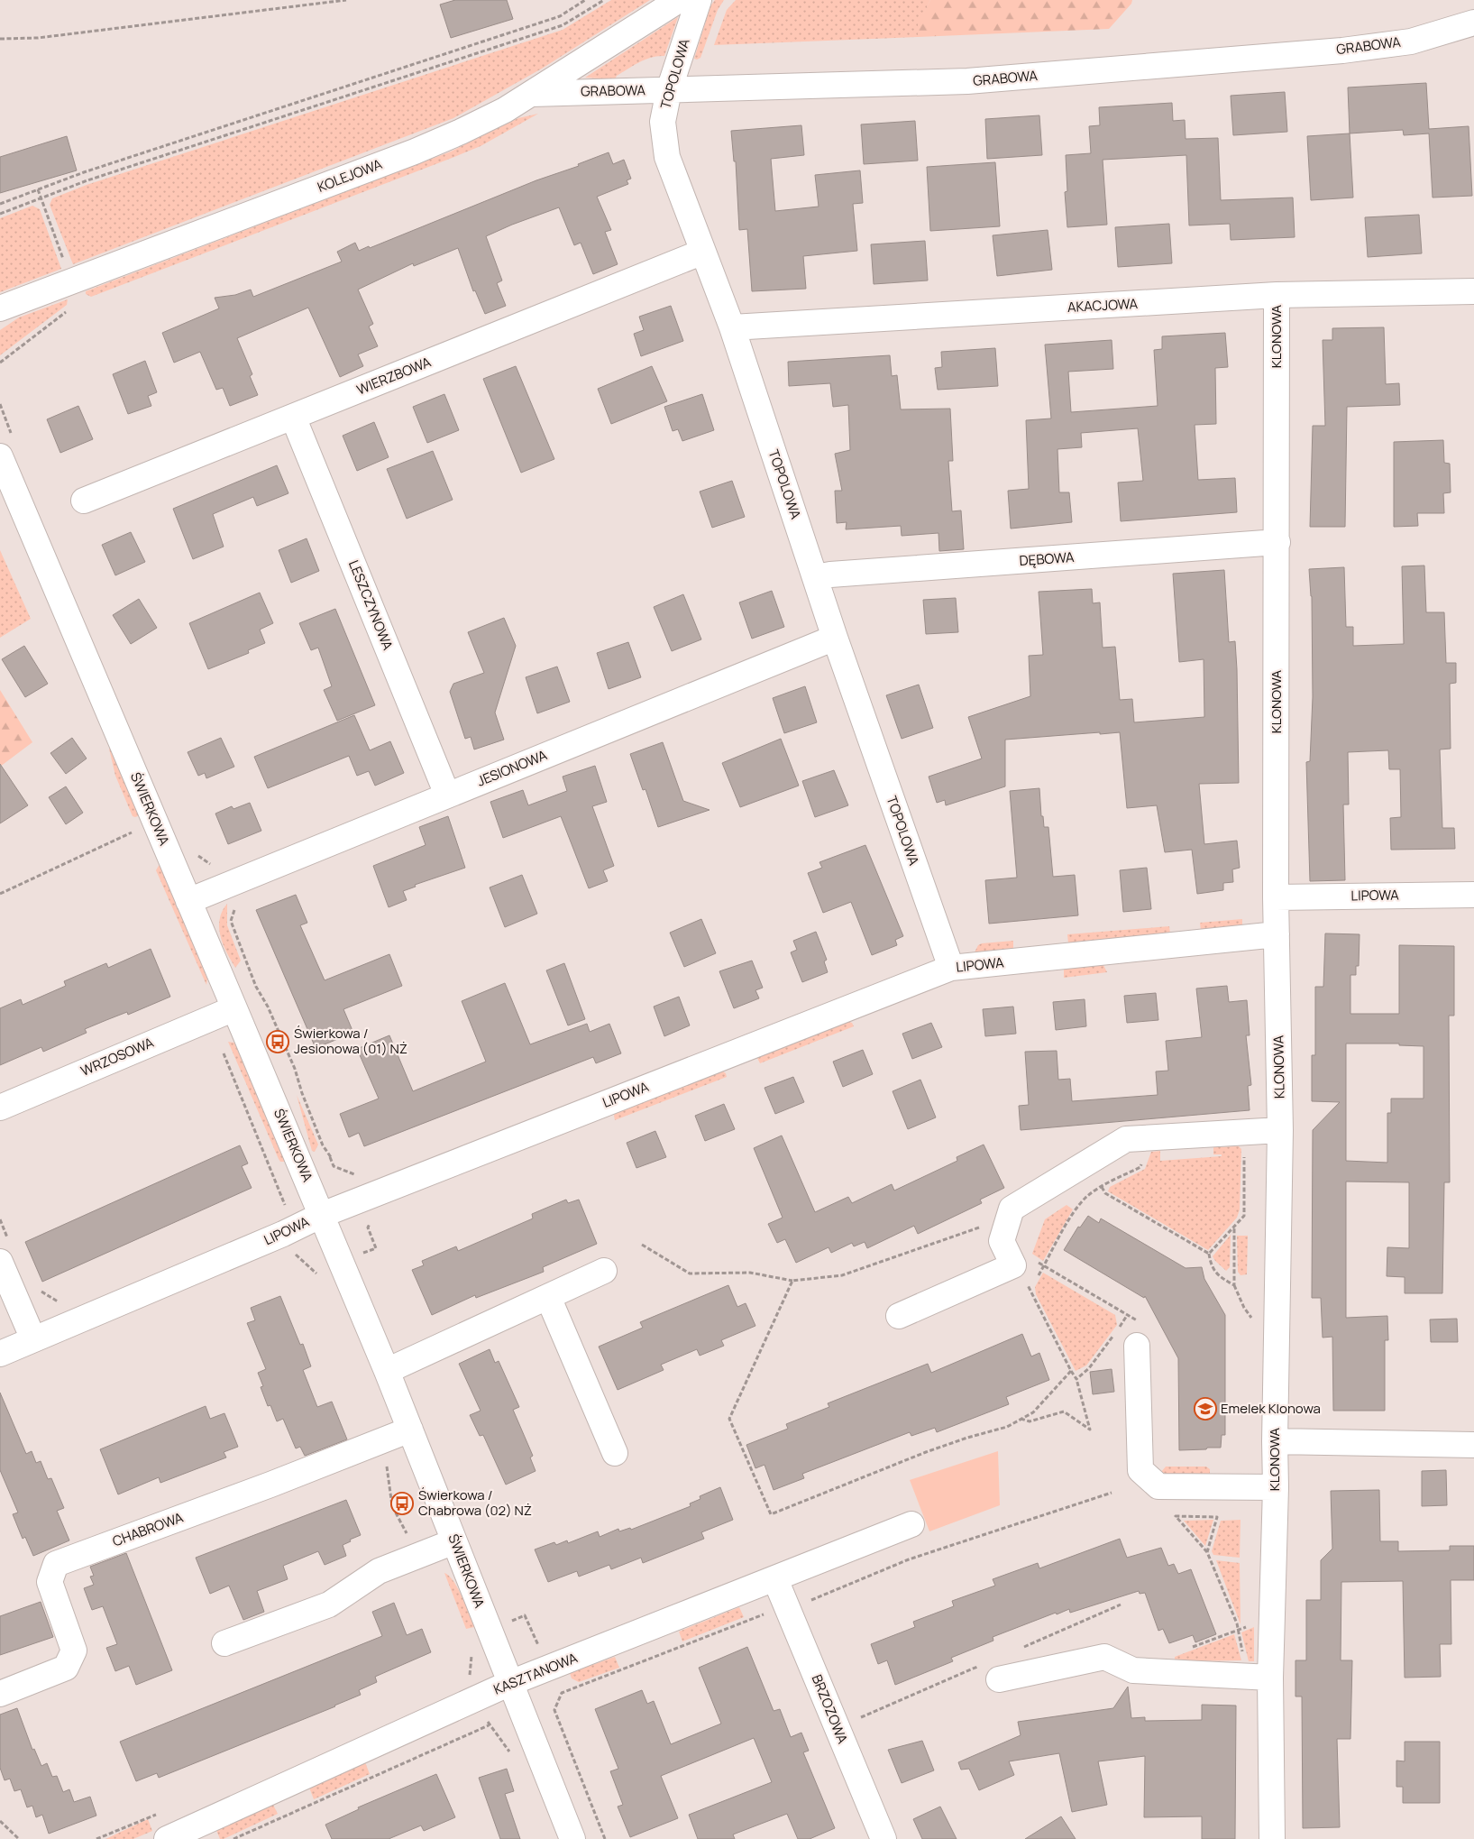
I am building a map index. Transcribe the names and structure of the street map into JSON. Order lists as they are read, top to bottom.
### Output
{
  "streets": {
    "street": [
      "GRABOWA",
      "TOPOLOWA",
      "KOLEJOWA",
      "AKACJOWA",
      "KLONOWA",
      "WIERZBOWA",
      "DĘBOWA",
      "LESZCZYNOWA",
      "JESIONOWA",
      "ŚWIERKOWA",
      "LIPOWA",
      "WRZOSOWA",
      "CHABROWA",
      "KASZTANOWA",
      "BRZOZOWA"
    ]
  },
  "crossings": [
    ["GRABOWA", "TOPOLOWA"],
    ["GRABOWA", "KOLEJOWA"],
    ["TOPOLOWA", "AKACJOWA"],
    ["TOPOLOWA", "WIERZBOWA"],
    ["TOPOLOWA", "DĘBOWA"],
    ["TOPOLOWA", "JESIONOWA"],
    ["TOPOLOWA", "LIPOWA"],
    ["AKACJOWA", "KLONOWA"],
    ["KLONOWA", "DĘBOWA"],
    ["KLONOWA", "LIPOWA"],
    ["WIERZBOWA", "LESZCZYNOWA"],
    ["LESZCZYNOWA", "JESIONOWA"],
    ["JESIONOWA", "ŚWIERKOWA"],
    ["ŚWIERKOWA", "LIPOWA"],
    ["ŚWIERKOWA", "WRZOSOWA"],
    ["ŚWIERKOWA", "CHABROWA"],
    ["ŚWIERKOWA", "KASZTANOWA"],
    ["KASZTANOWA", "BRZOZOWA"]
  ],
  "places": {
    "bus stop": ["Świerkowa / Jesionowa (01) NŻ", "Świerkowa / Chabrowa (02) NŻ"],
    "school or university": ["Emelek Klonowa"]
  }
}
